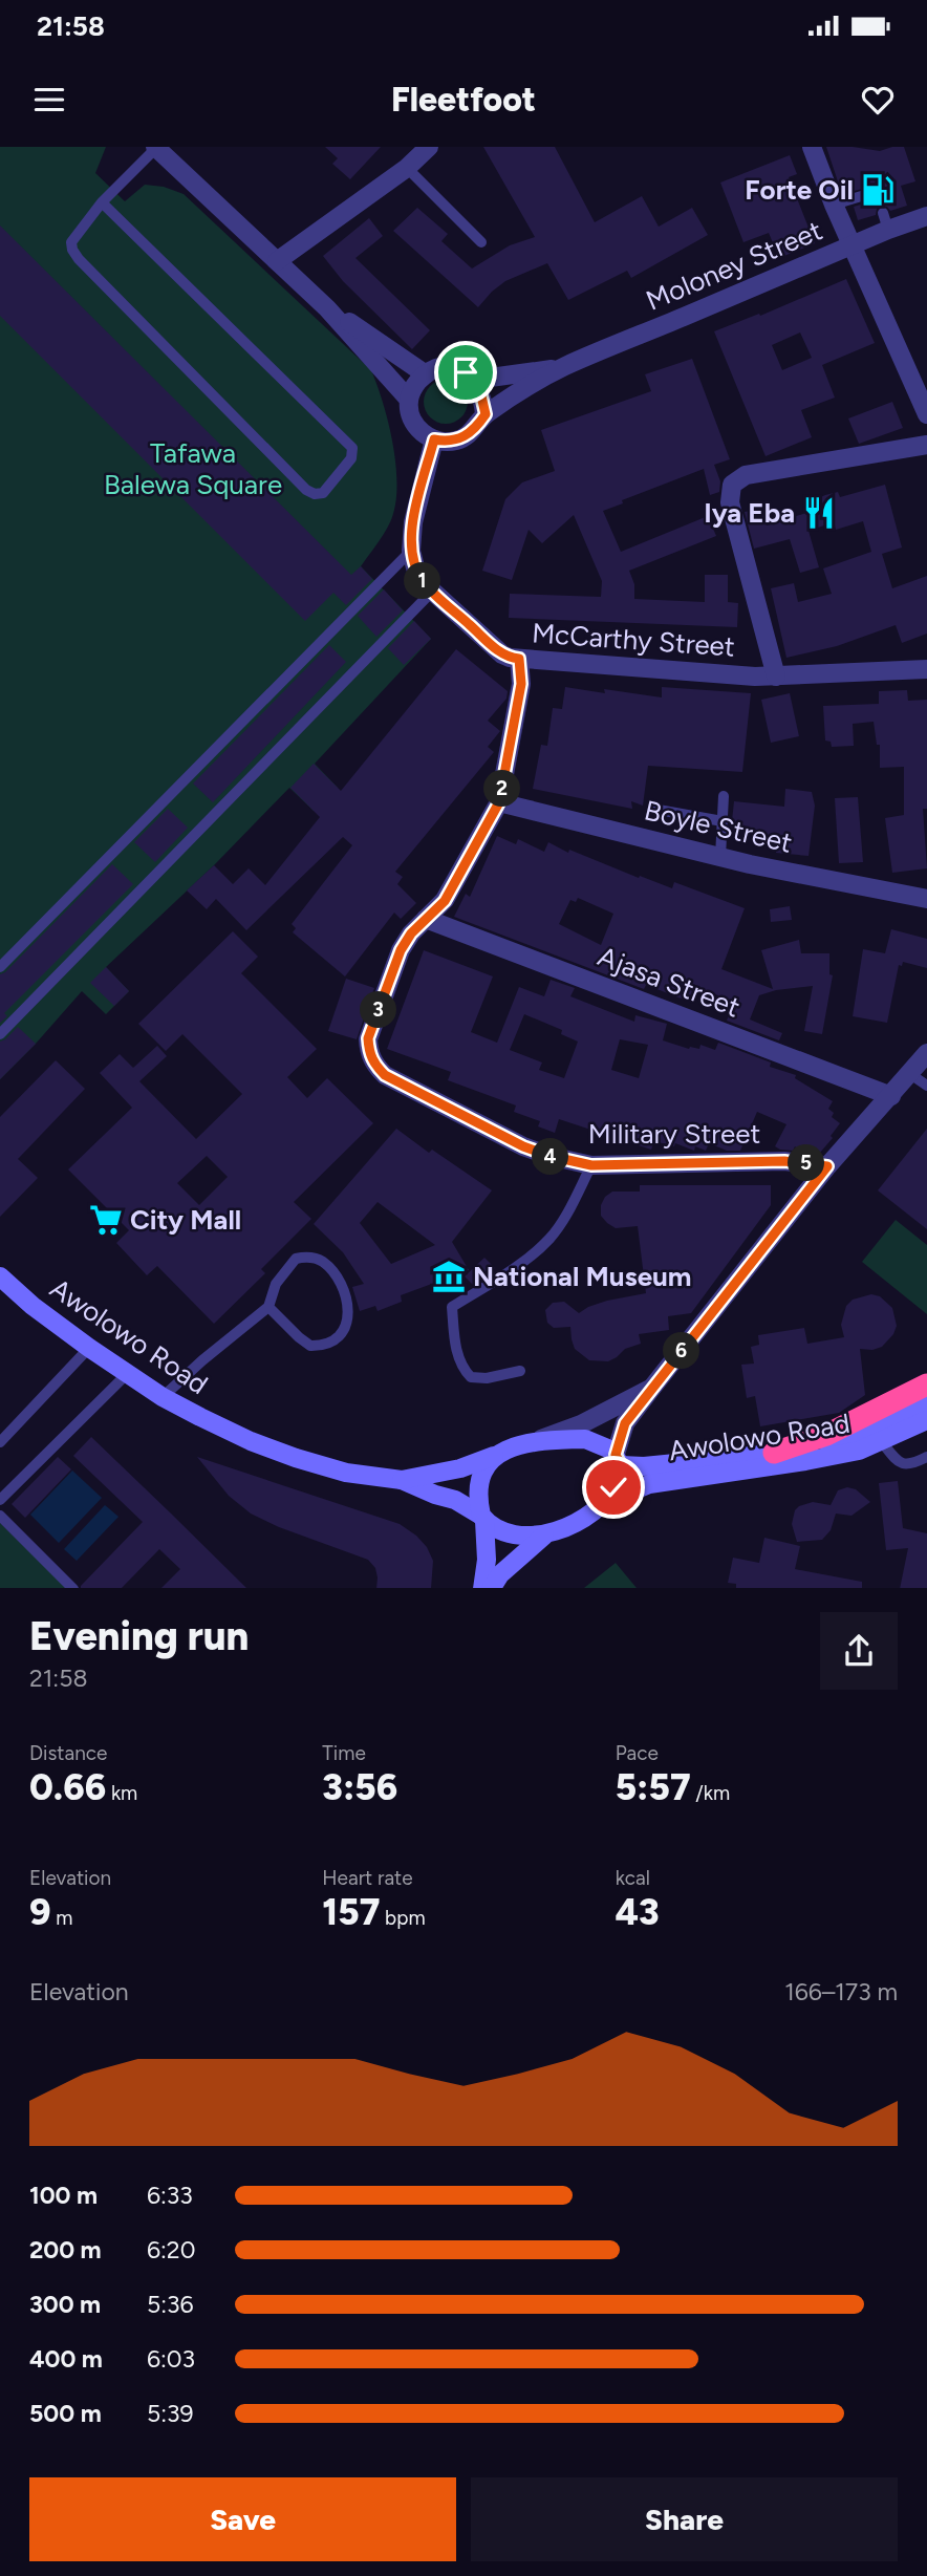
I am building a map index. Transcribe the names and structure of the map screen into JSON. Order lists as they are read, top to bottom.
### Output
{
  "streets": {
    "main road": ["Awolowo Road"],
    "street": [
      "Moloney Street",
      "McCarthy Street",
      "Boyle Street",
      "Ajasa Street",
      "Military Street"
    ]
  },
  "crossings": [
    ["Moloney Street", "McCarthy Street"],
    ["McCarthy Street", "Military Street"],
    ["Boyle Street", "Military Street"],
    ["Ajasa Street", "Military Street"]
  ],
  "parks": ["Tafawa Balewa Square"],
  "places": {
    "fuel station": ["Forte Oil"],
    "restaurant": ["Iya Eba"],
    "supermarket": ["City Mall"],
    "museum": ["National Museum"]
  },
  "page": {
    "status": "21:58",
    "header": "Fleetfoot",
    "pins": [
      "1",
      "2",
      "3",
      "4",
      "5",
      "6"
    ],
    "heading": ["Evening run", "21:58"],
    "stats": [
      ["Distance", "0.66 km"],
      ["Time", "3:56"],
      ["Pace", "5:57 /km"],
      ["Elevation", "9 m"],
      ["Heart rate", "157 bpm"],
      ["kcal", "43"]
    ],
    "chart": ["Elevation", "166–173 m"],
    "list": [
      {
        "name": "100 m",
        "note": "6:33"
      },
      {
        "name": "200 m",
        "note": "6:20"
      },
      {
        "name": "300 m",
        "note": "5:36"
      },
      {
        "name": "400 m",
        "note": "6:03"
      },
      {
        "name": "500 m",
        "note": "5:39"
      }
    ],
    "buttons": ["Save", "Share"]
  }
}
